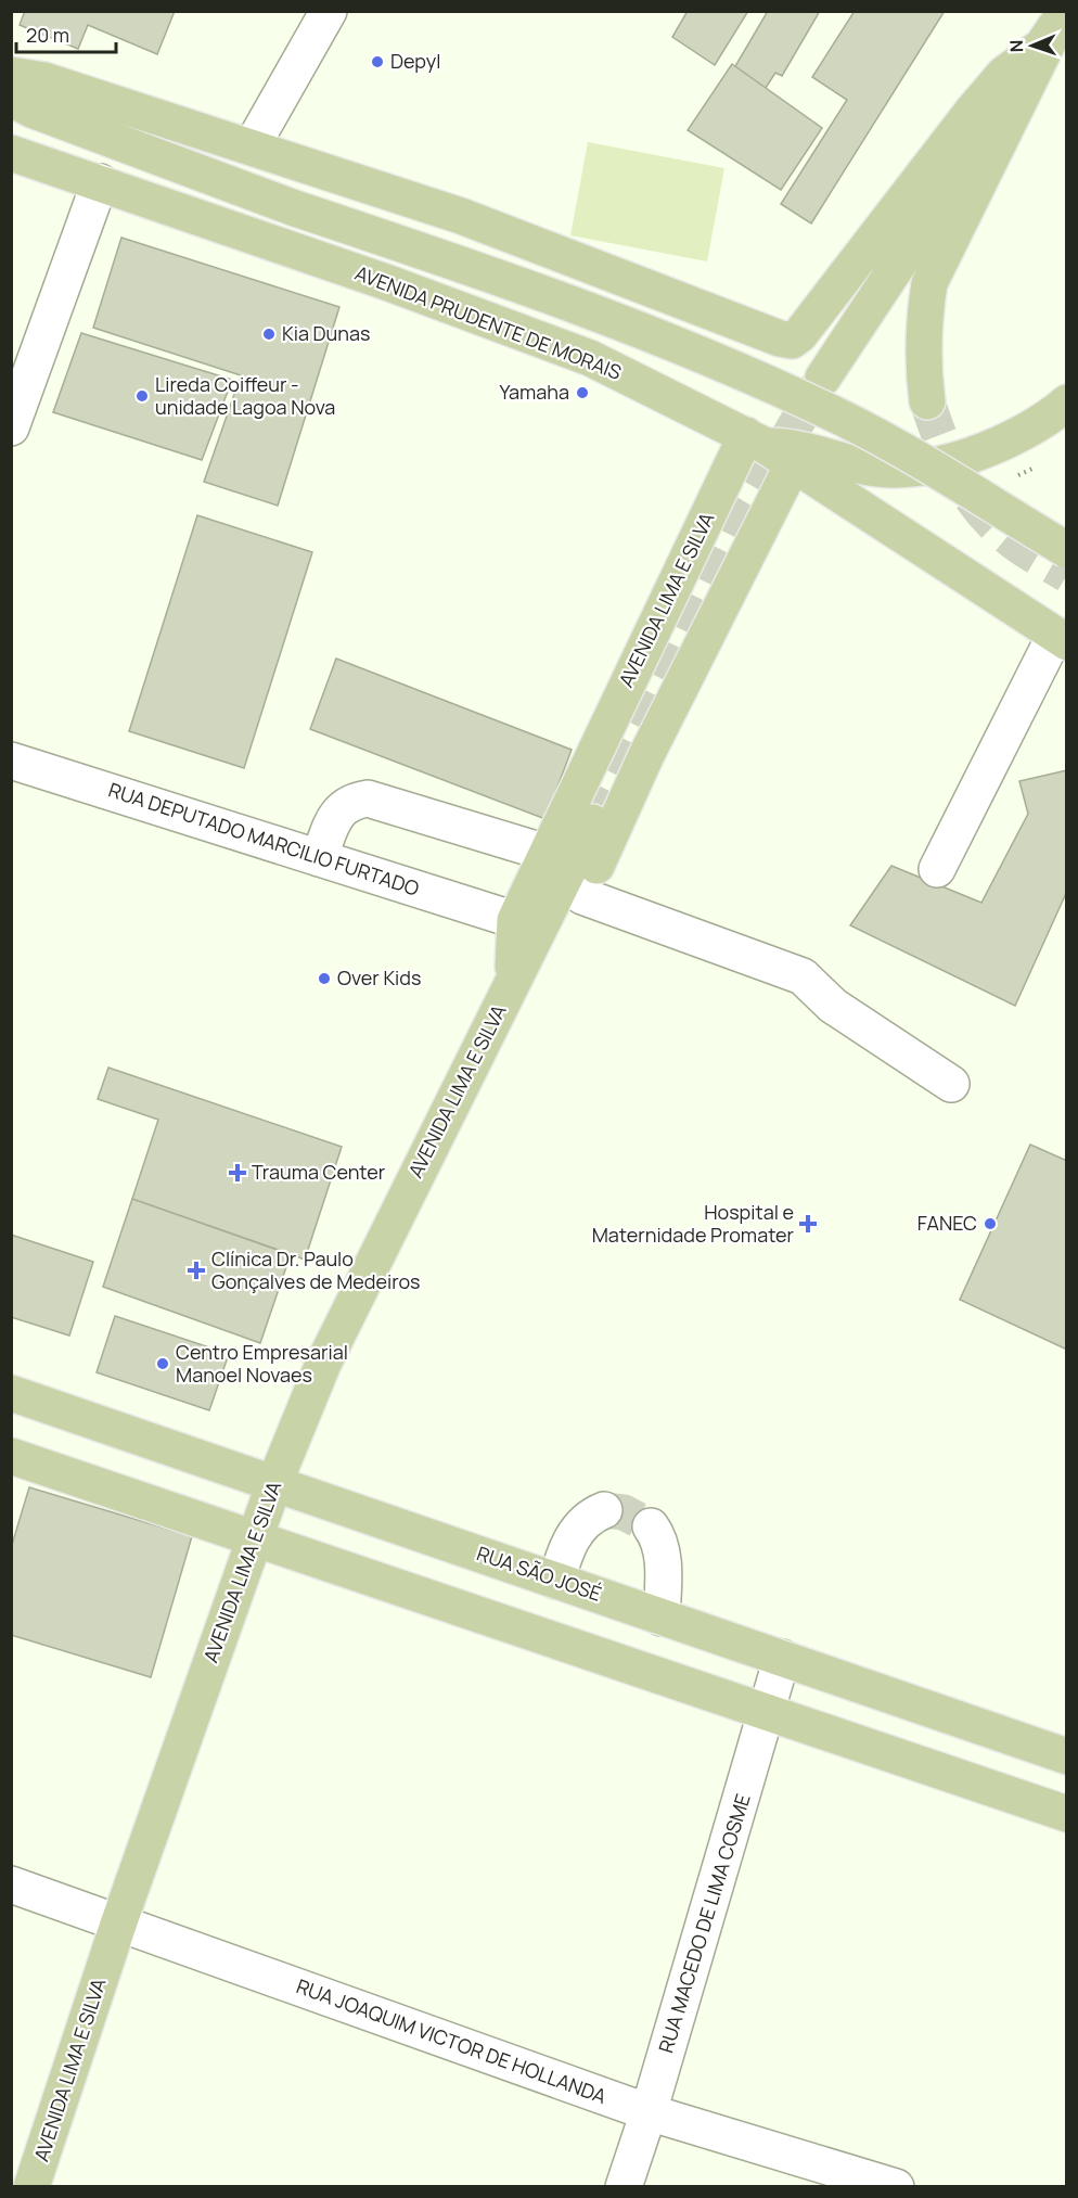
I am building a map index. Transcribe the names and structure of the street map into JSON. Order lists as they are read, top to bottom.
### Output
{
  "streets": {
    "main road": ["AVENIDA PRUDENTE DE MORAIS", "AVENIDA LIMA E SILVA", "RUA SÃO JOSÉ"],
    "street": ["RUA DEPUTADO MARCILIO FURTADO", "RUA MACEDO DE LIMA COSME", "RUA JOAQUIM VICTOR DE HOLLANDA"]
  },
  "crossings": [
    ["AVENIDA PRUDENTE DE MORAIS", "AVENIDA LIMA E SILVA"],
    ["AVENIDA LIMA E SILVA", "RUA DEPUTADO MARCILIO FURTADO"],
    ["AVENIDA LIMA E SILVA", "RUA SÃO JOSÉ"],
    ["AVENIDA LIMA E SILVA", "RUA JOAQUIM VICTOR DE HOLLANDA"],
    ["RUA SÃO JOSÉ", "RUA MACEDO DE LIMA COSME"],
    ["RUA MACEDO DE LIMA COSME", "RUA JOAQUIM VICTOR DE HOLLANDA"]
  ],
  "places": {
    "other": [
      "Depyl",
      "Kia Dunas",
      "Yamaha",
      "Lireda Coiffeur - unidade Lagoa Nova",
      "Over Kids",
      "FANEC",
      "Centro Empresarial Manoel Novaes"
    ],
    "health": ["Trauma Center", "Hospital e Maternidade Promater", "Clínica Dr. Paulo Gonçalves de Medeiros"]
  },
  "scale_bar": "20 m",
  "north": "left"
}
